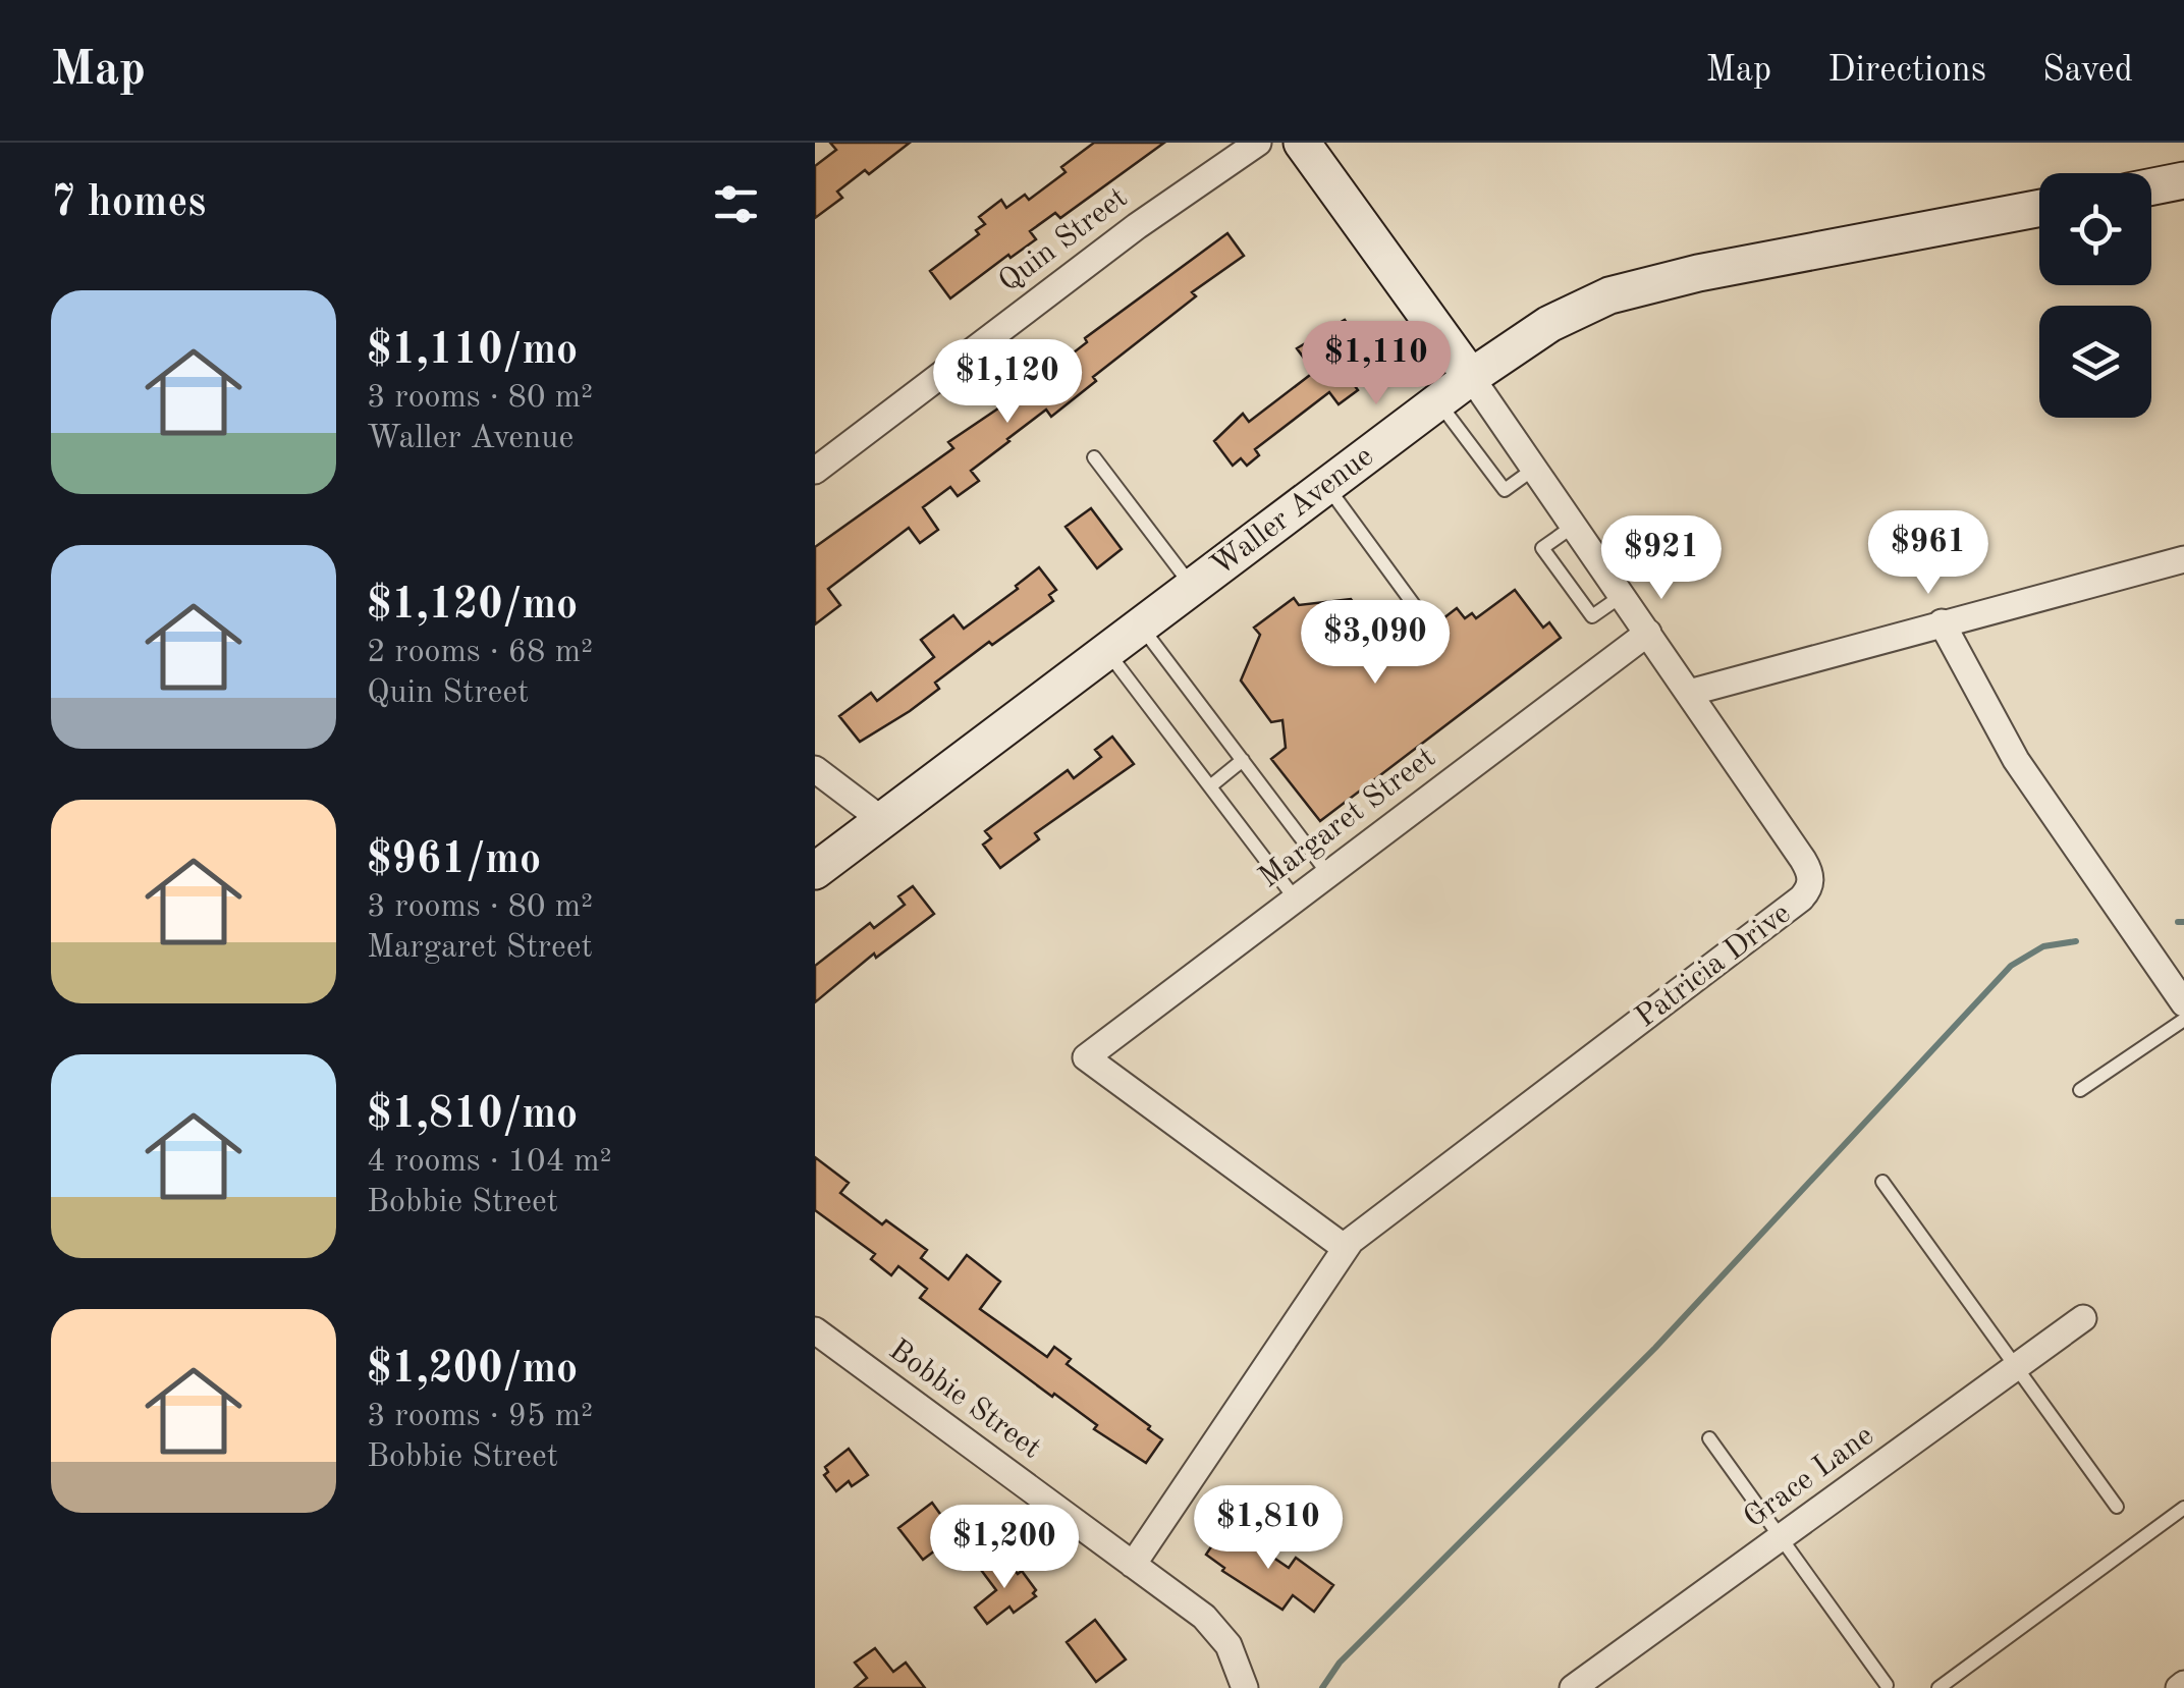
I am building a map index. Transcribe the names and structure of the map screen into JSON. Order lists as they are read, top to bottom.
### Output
{
  "streets": {
    "street": [
      "Quin Street",
      "Waller Avenue",
      "Margaret Street",
      "Patricia Drive",
      "Bobbie Street",
      "Grace Lane"
    ]
  },
  "crossings": [
    ["Waller Avenue", "Patricia Drive"],
    ["Margaret Street", "Patricia Drive"],
    ["Patricia Drive", "Bobbie Street"]
  ],
  "page": {
    "header": "Map",
    "nav": ["Map", "Directions", "Saved"],
    "heading": "7 homes",
    "list": [
      {
        "name": "$1,110/mo",
        "note": "3 rooms · 80 m² · Waller Avenue"
      },
      {
        "name": "$1,120/mo",
        "note": "2 rooms · 68 m² · Quin Street"
      },
      {
        "name": "$961/mo",
        "note": "3 rooms · 80 m² · Margaret Street"
      },
      {
        "name": "$1,810/mo",
        "note": "4 rooms · 104 m² · Bobbie Street"
      },
      {
        "name": "$1,200/mo",
        "note": "3 rooms · 95 m² · Bobbie Street"
      }
    ],
    "price": [
      "$1,110",
      "$1,120",
      "$961",
      "$921",
      "$3,090",
      "$1,810",
      "$1,200"
    ]
  }
}
